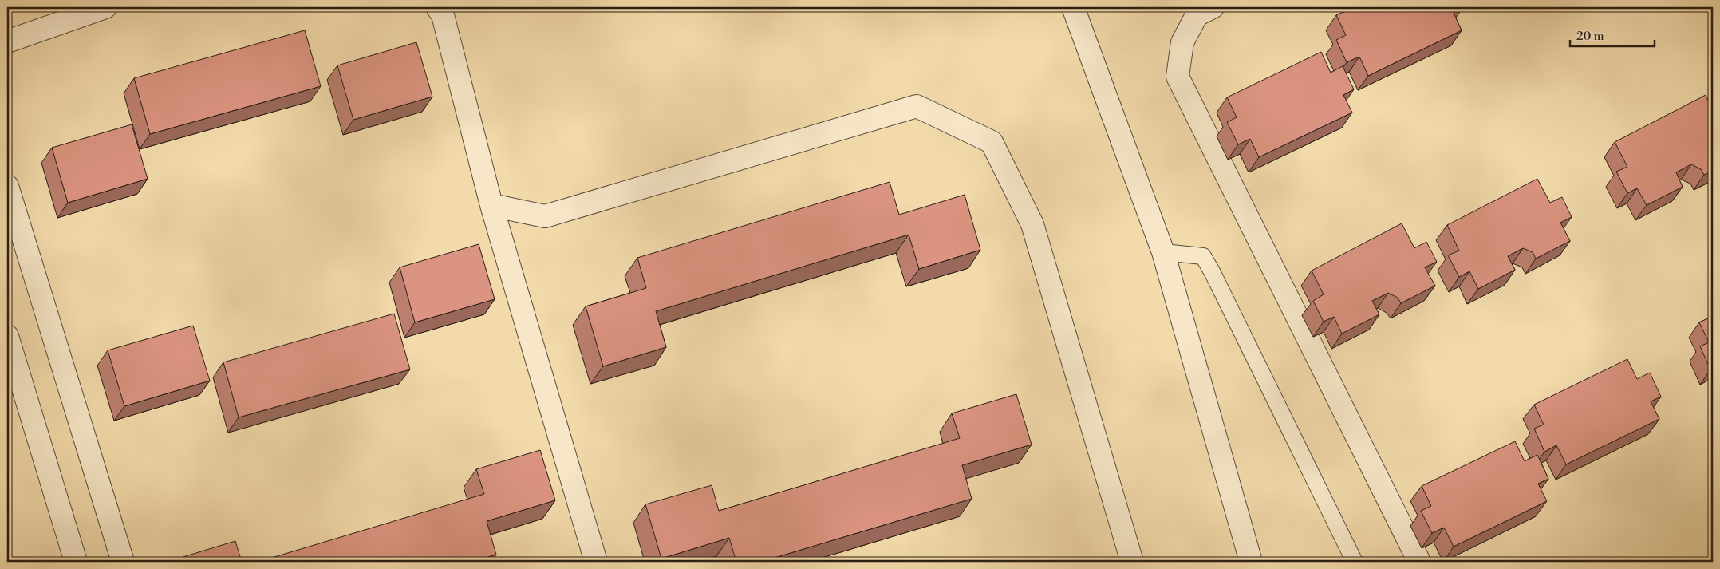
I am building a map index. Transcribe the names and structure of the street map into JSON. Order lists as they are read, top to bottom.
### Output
{
  "scale_bar": "20 m"
}
